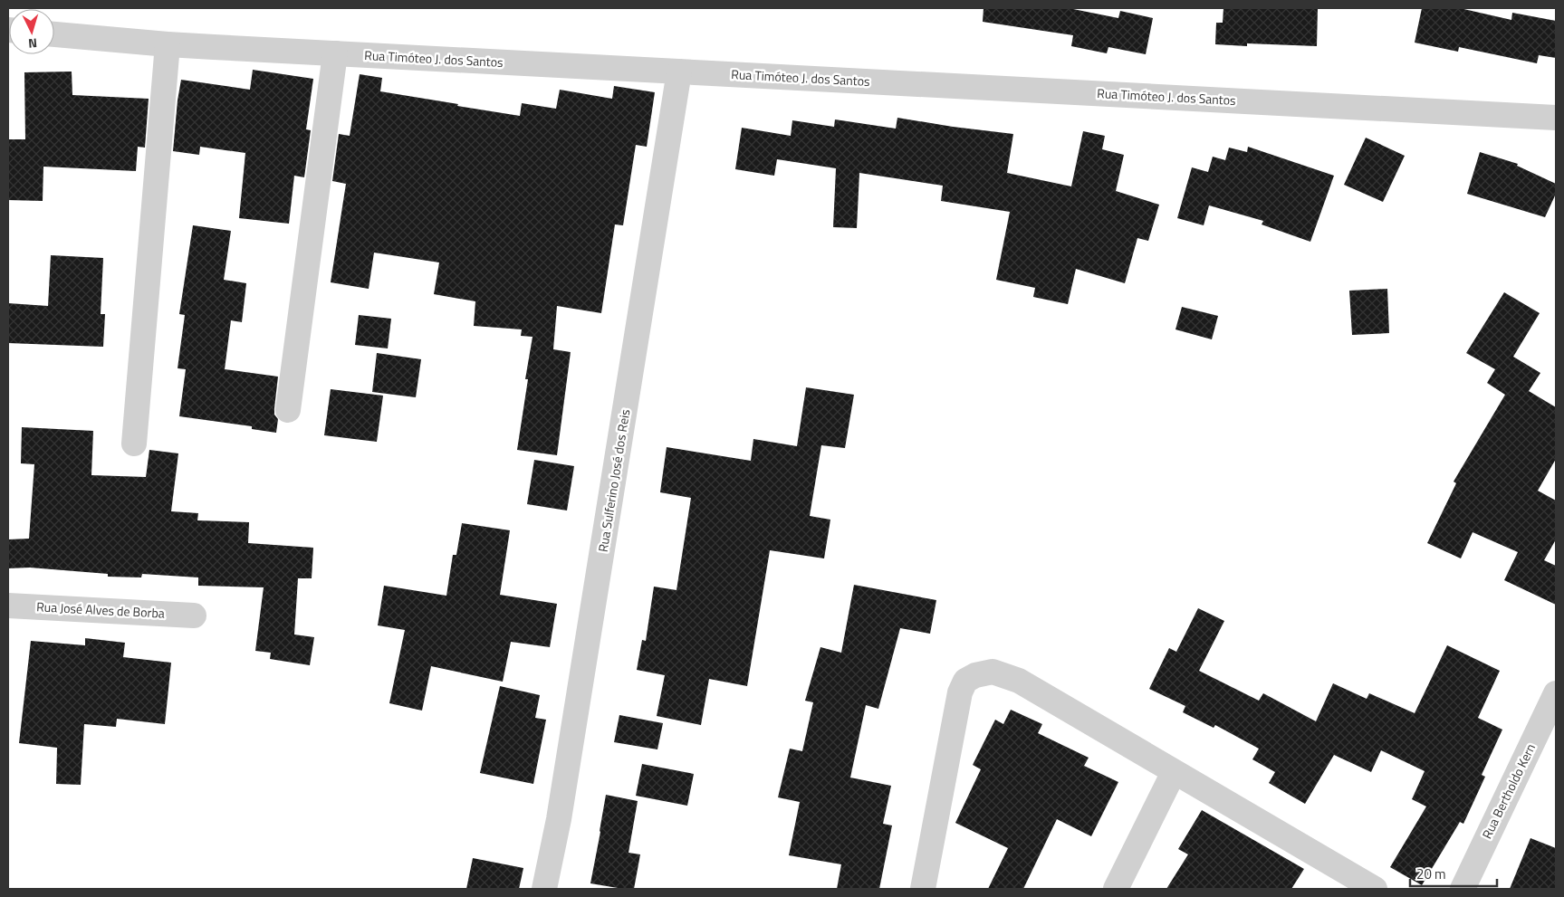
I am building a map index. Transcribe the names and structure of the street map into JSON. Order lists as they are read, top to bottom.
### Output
{
  "streets": {
    "street": [
      "Rua Timóteo J. dos Santos",
      "Rua Sulferino José dos Reis",
      "Rua José Alves de Borba",
      "Rua Bertholdo Kern"
    ]
  },
  "crossings": [
    ["Rua Timóteo J. dos Santos", "Rua Sulferino José dos Reis"]
  ],
  "scale_bar": "20 m",
  "north": "bottom"
}
